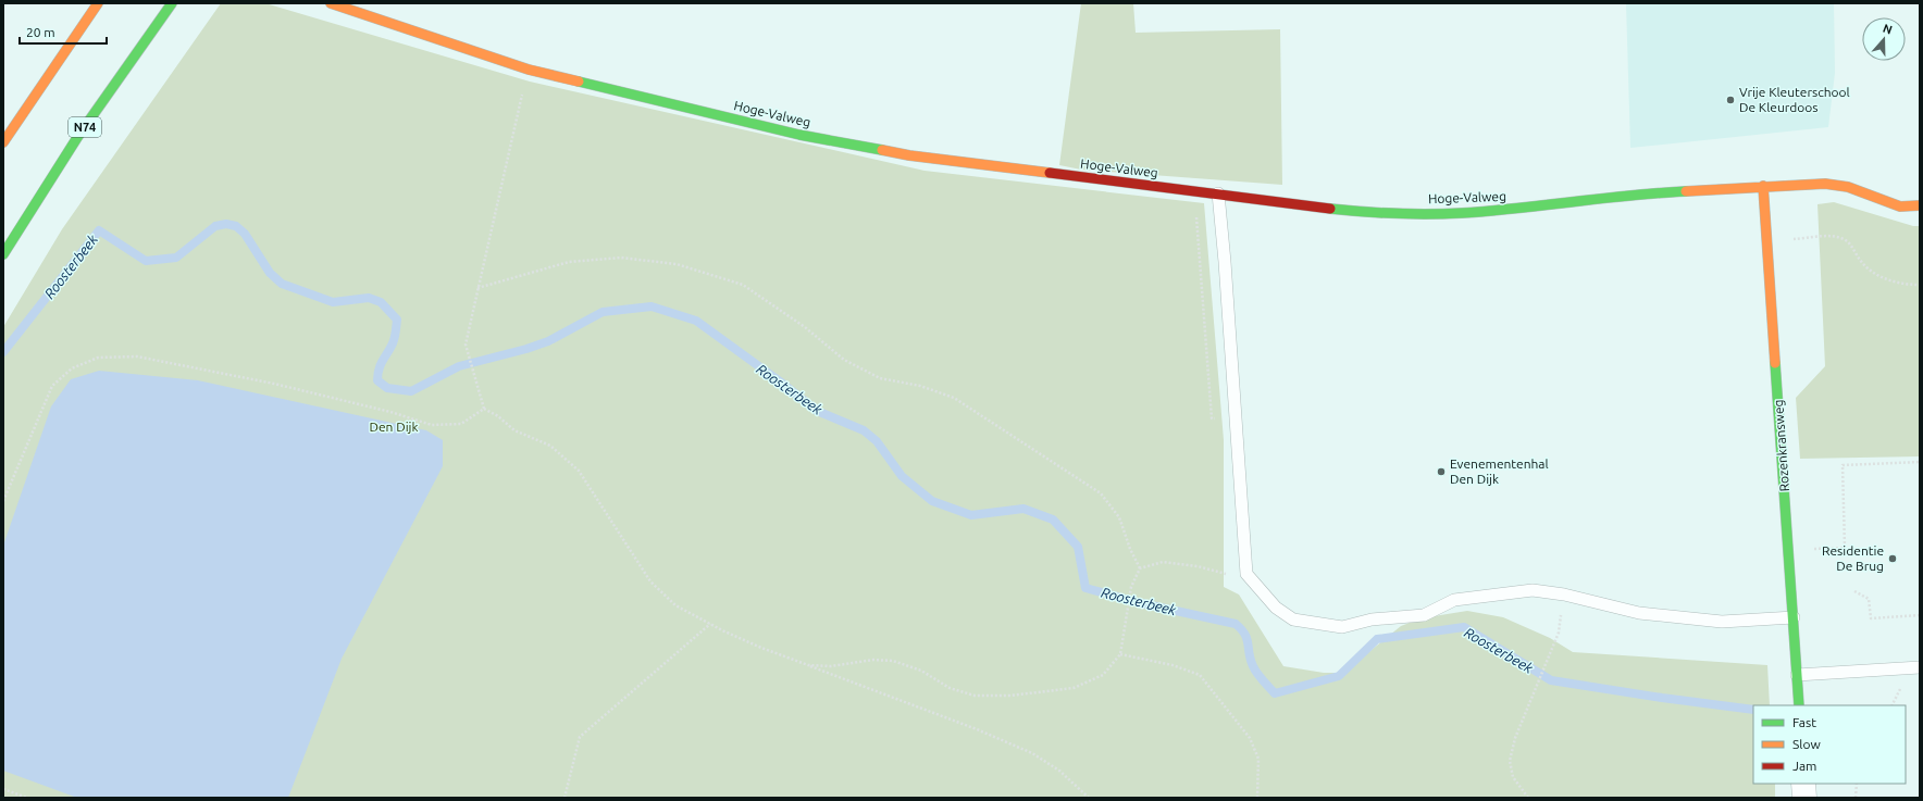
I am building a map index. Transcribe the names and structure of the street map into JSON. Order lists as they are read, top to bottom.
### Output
{
  "streets": {
    "main road": ["Hoge-Valweg", "N74", "Rozenkransweg"]
  },
  "crossings": [
    ["Hoge-Valweg", "Rozenkransweg"]
  ],
  "water": ["Roosterbeek"],
  "parks": ["Den Dijk"],
  "places": ["Vrije Kleuterschool De Kleurdoos", "Evenementenhal Den Dijk", "Residentie De Brug"],
  "legend": ["Fast", "Slow", "Jam"],
  "scale_bar": "20 m",
  "north": "top"
}
